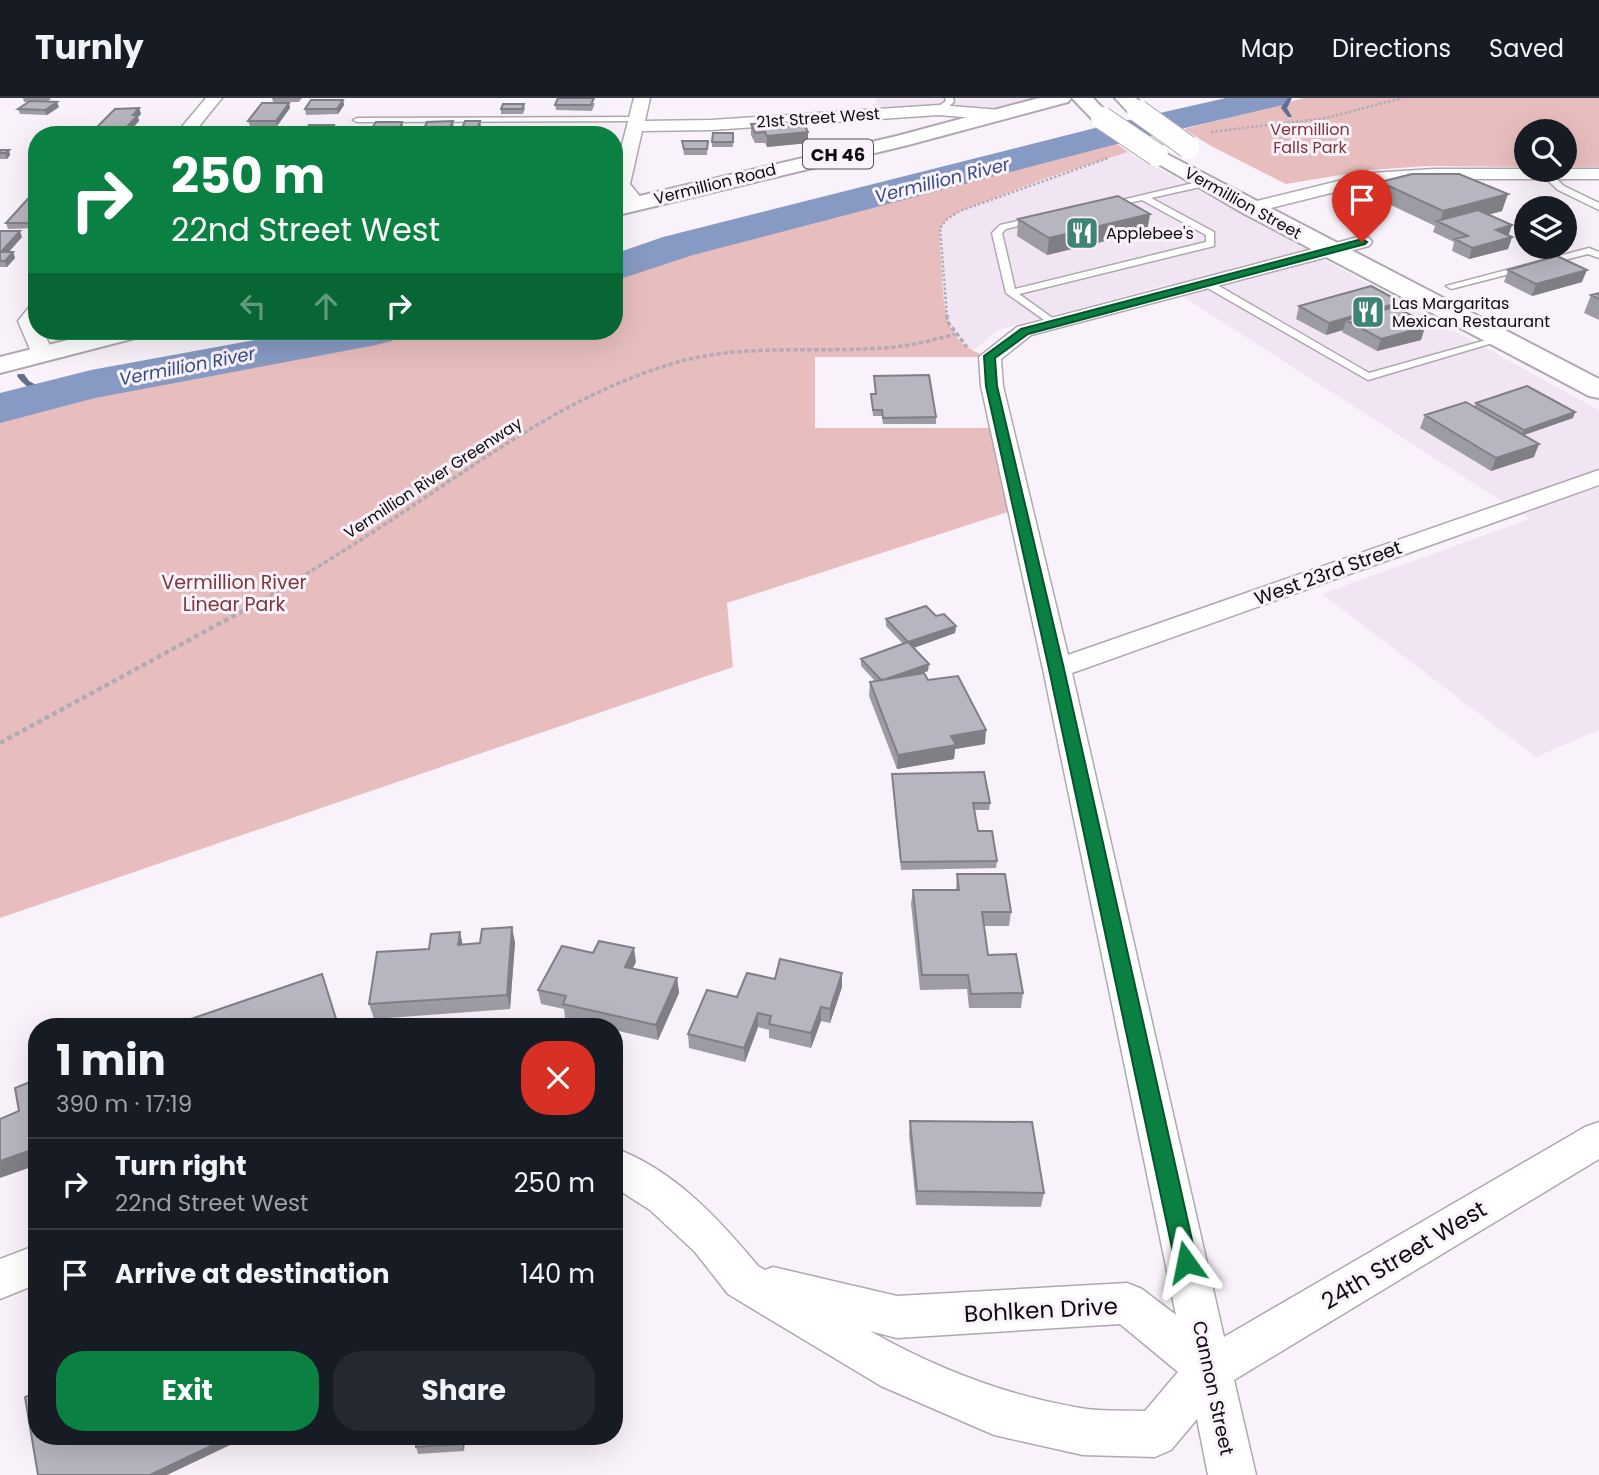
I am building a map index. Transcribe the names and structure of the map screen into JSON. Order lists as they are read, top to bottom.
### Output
{
  "streets": {
    "main road": ["CH 46", "Vermillion Road", "Vermillion Street"],
    "street": [
      "21st Street West",
      "West 23rd Street",
      "24th Street West",
      "Bohlken Drive",
      "Cannon Street"
    ],
    "path": ["Vermillion River Greenway"]
  },
  "crossings": [
    ["21st Street West", "Vermillion Road"],
    ["West 23rd Street", "Cannon Street"],
    ["24th Street West", "Bohlken Drive"],
    ["24th Street West", "Cannon Street"],
    ["Bohlken Drive", "Cannon Street"]
  ],
  "water": ["Vermillion River"],
  "parks": ["Vermillion Falls Park", "Vermillion River Linear Park"],
  "places": {
    "restaurant": ["Applebee's", "Las Margaritas Mexican Restaurant"]
  },
  "page": {
    "header": "Turnly",
    "nav": ["Map", "Directions", "Saved"],
    "turn": ["250 m", "22nd Street West"],
    "heading": ["1 min", "390 m · 17:19"],
    "list": [
      {
        "name": "Turn right",
        "note": "22nd Street West",
        "value": "250 m"
      },
      {
        "name": "Arrive at destination",
        "value": "140 m"
      }
    ],
    "buttons": ["Exit", "Share"]
  }
}
